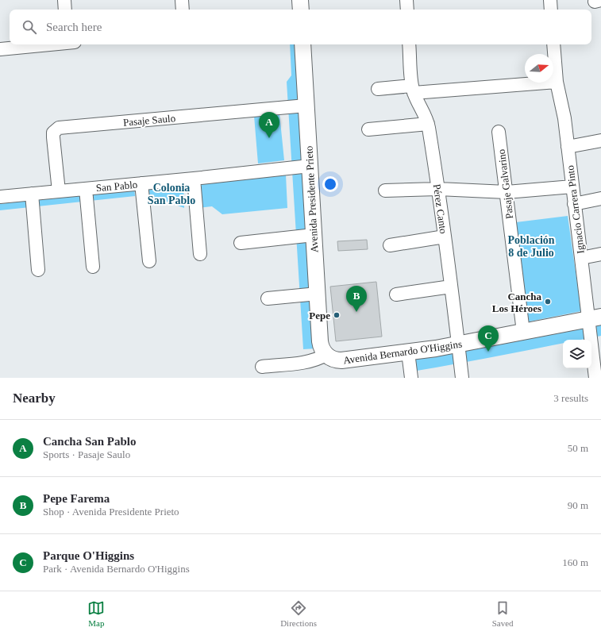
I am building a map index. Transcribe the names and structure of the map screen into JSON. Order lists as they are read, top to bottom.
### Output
{
  "streets": {
    "main road": ["Avenida Presidente Prieto", "Avenida Bernardo O'Higgins"],
    "street": [
      "Pasaje Saulo",
      "Pasaje Galvarino",
      "San Pablo",
      "Pérez Canto",
      "Ignacio Carrera Pinto"
    ]
  },
  "crossings": [
    ["Pasaje Saulo", "San Pablo"],
    ["Pasaje Saulo", "Avenida Presidente Prieto"],
    ["Pasaje Galvarino", "Avenida Bernardo O'Higgins"],
    ["San Pablo", "Avenida Presidente Prieto"],
    ["Avenida Presidente Prieto", "Avenida Bernardo O'Higgins"],
    ["Pérez Canto", "Avenida Bernardo O'Higgins"],
    ["Ignacio Carrera Pinto", "Avenida Bernardo O'Higgins"]
  ],
  "districts": ["Colonia San Pablo", "Población 8 de Julio"],
  "places": ["Cancha Los Héroes", "Pepe"],
  "north": "right",
  "page": {
    "search": "Search here",
    "pins": ["A", "B", "C"],
    "heading": ["Nearby", "3 results"],
    "list": [
      {
        "mark": "A",
        "name": "Cancha San Pablo",
        "note": "Sports · Pasaje Saulo",
        "value": "50 m"
      },
      {
        "mark": "B",
        "name": "Pepe Farema",
        "note": "Shop · Avenida Presidente Prieto",
        "value": "90 m"
      },
      {
        "mark": "C",
        "name": "Parque O'Higgins",
        "note": "Park · Avenida Bernardo O'Higgins",
        "value": "160 m"
      }
    ],
    "nav": ["Map", "Directions", "Saved"]
  }
}
